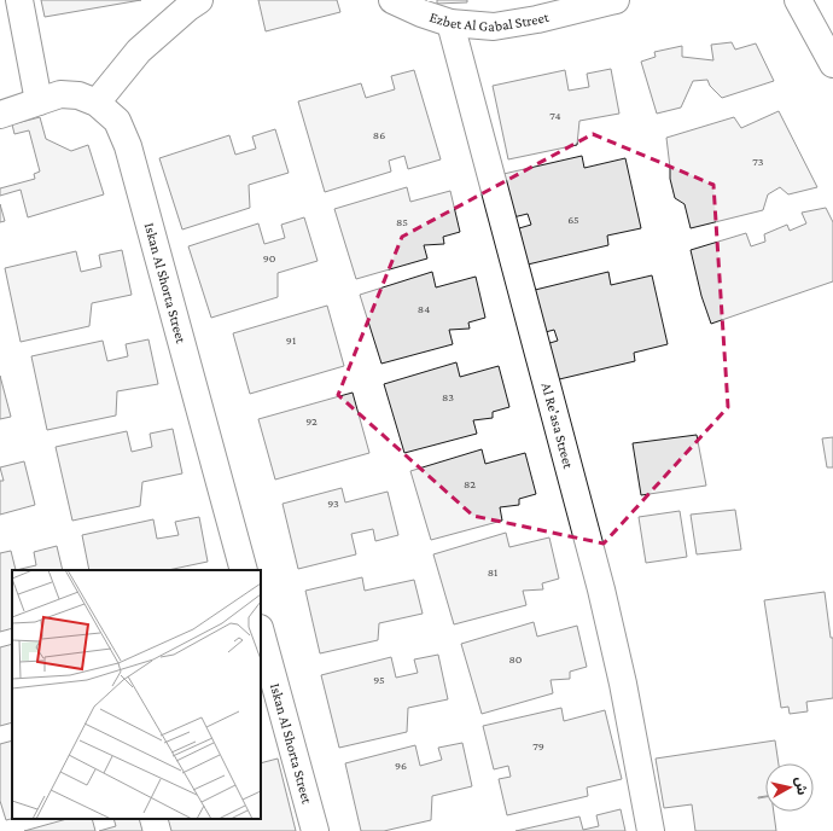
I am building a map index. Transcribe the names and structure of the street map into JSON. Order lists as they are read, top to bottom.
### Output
{
  "streets": {
    "street": ["Ezbet Al Gabal Street", "Iskan Al Shorta Street", "Al Re'asa Street"]
  },
  "crossings": [
    ["Ezbet Al Gabal Street", "Al Re'asa Street"]
  ],
  "house_numbers": [
    "74",
    "86",
    "73",
    "65",
    "85",
    "90",
    "84",
    "91",
    "83",
    "92",
    "82",
    "93",
    "81",
    "80",
    "95",
    "79",
    "96"
  ],
  "north": "right"
}
